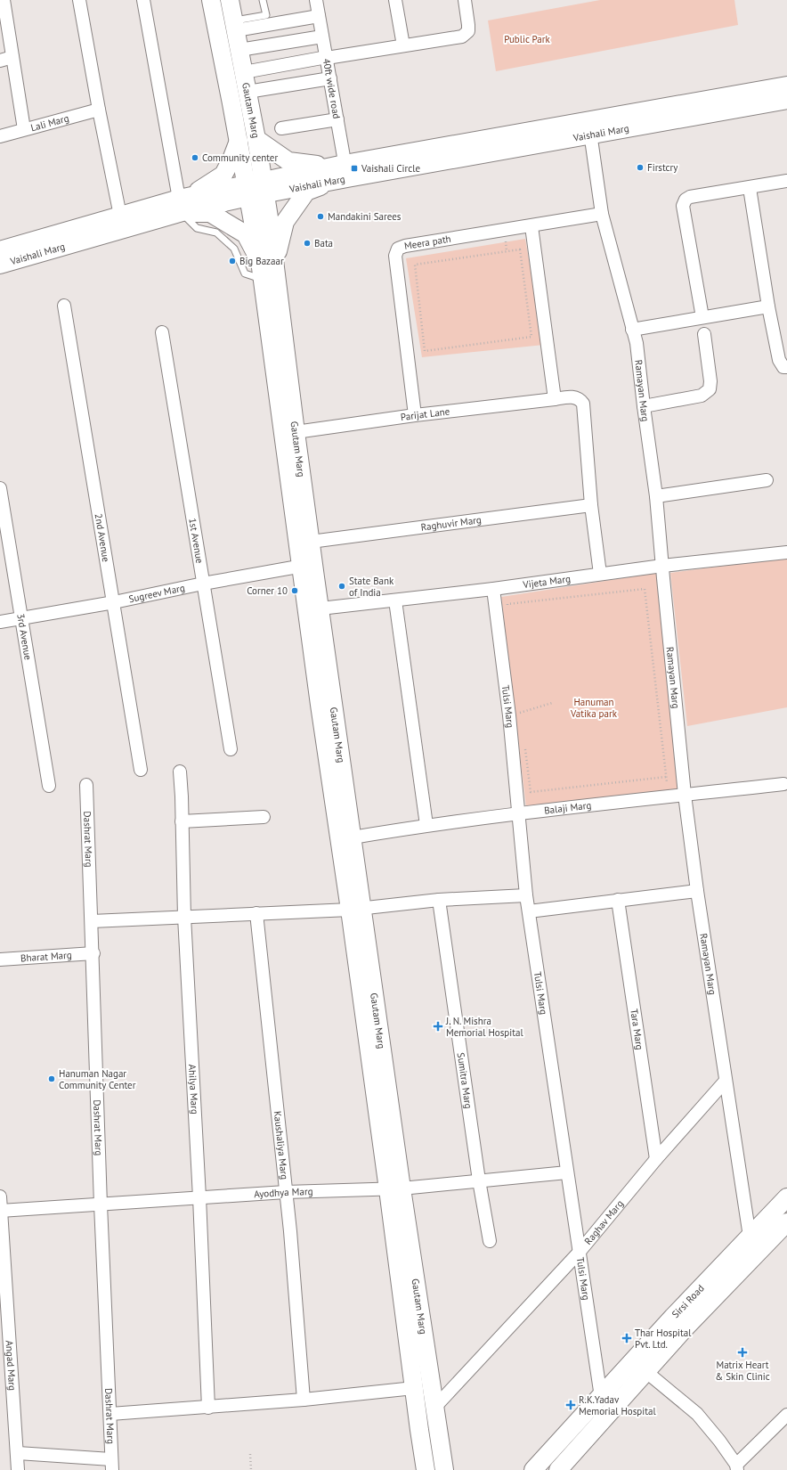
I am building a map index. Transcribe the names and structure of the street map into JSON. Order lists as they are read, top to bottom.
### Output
{
  "streets": {
    "street": [
      "40ft wide road",
      "Gautam Marg",
      "Lali Marg",
      "Vaishali Marg",
      "Meera path",
      "Ramayan Marg",
      "Parijat Lane",
      "Raghuvir Marg",
      "2nd Avenue",
      "1st Avenue",
      "Vijeta Marg",
      "Sugreev Marg",
      "3rd Avenue",
      "Tulsi Marg",
      "Balaji Marg",
      "Dashrat Marg",
      "Bharat Marg",
      "Tara Marg",
      "Sumitra Marg",
      "Ahilya Marg",
      "Kaushaliya Marg",
      "Ayodhya Marg",
      "Raghav Marg",
      "Sirsi Road",
      "Angad Marg"
    ]
  },
  "crossings": [
    ["40ft wide road", "Vaishali Marg"],
    ["Gautam Marg", "Vaishali Marg"],
    ["Gautam Marg", "Parijat Lane"],
    ["Gautam Marg", "Raghuvir Marg"],
    ["Gautam Marg", "Vijeta Marg"],
    ["Gautam Marg", "Sugreev Marg"],
    ["Gautam Marg", "Balaji Marg"],
    ["Gautam Marg", "Ayodhya Marg"],
    ["Gautam Marg", "Raghav Marg"],
    ["Vaishali Marg", "Ramayan Marg"],
    ["Meera path", "Ramayan Marg"],
    ["Meera path", "Parijat Lane"],
    ["Ramayan Marg", "Vijeta Marg"],
    ["Ramayan Marg", "Balaji Marg"],
    ["Ramayan Marg", "Raghav Marg"],
    ["Ramayan Marg", "Sirsi Road"],
    ["Parijat Lane", "Raghuvir Marg"],
    ["Parijat Lane", "Vijeta Marg"],
    ["2nd Avenue", "Sugreev Marg"],
    ["1st Avenue", "Sugreev Marg"],
    ["Vijeta Marg", "Tulsi Marg"],
    ["Sugreev Marg", "3rd Avenue"],
    ["Tulsi Marg", "Balaji Marg"],
    ["Tulsi Marg", "Ayodhya Marg"],
    ["Tulsi Marg", "Raghav Marg"],
    ["Tulsi Marg", "Sirsi Road"],
    ["Dashrat Marg", "Bharat Marg"],
    ["Dashrat Marg", "Ayodhya Marg"],
    ["Tara Marg", "Raghav Marg"],
    ["Sumitra Marg", "Ayodhya Marg"],
    ["Ahilya Marg", "Ayodhya Marg"],
    ["Kaushaliya Marg", "Ayodhya Marg"],
    ["Ayodhya Marg", "Angad Marg"]
  ],
  "parks": ["Public Park", "Hanuman Vatika park"],
  "places": {
    "other": [
      "Community center",
      "Firstcry",
      "Mandakini Sarees",
      "Bata",
      "Big Bazaar",
      "State Bank of India",
      "Corner 10",
      "Hanuman Nagar Community Center"
    ],
    "transit": ["Vaishali Circle"],
    "health": [
      "J. N. Mishra Memorial Hospital",
      "Thar Hospital Pvt. Ltd.",
      "Matrix Heart & Skin Clinic",
      "R.K.Yadav Memorial Hospital"
    ]
  }
}
